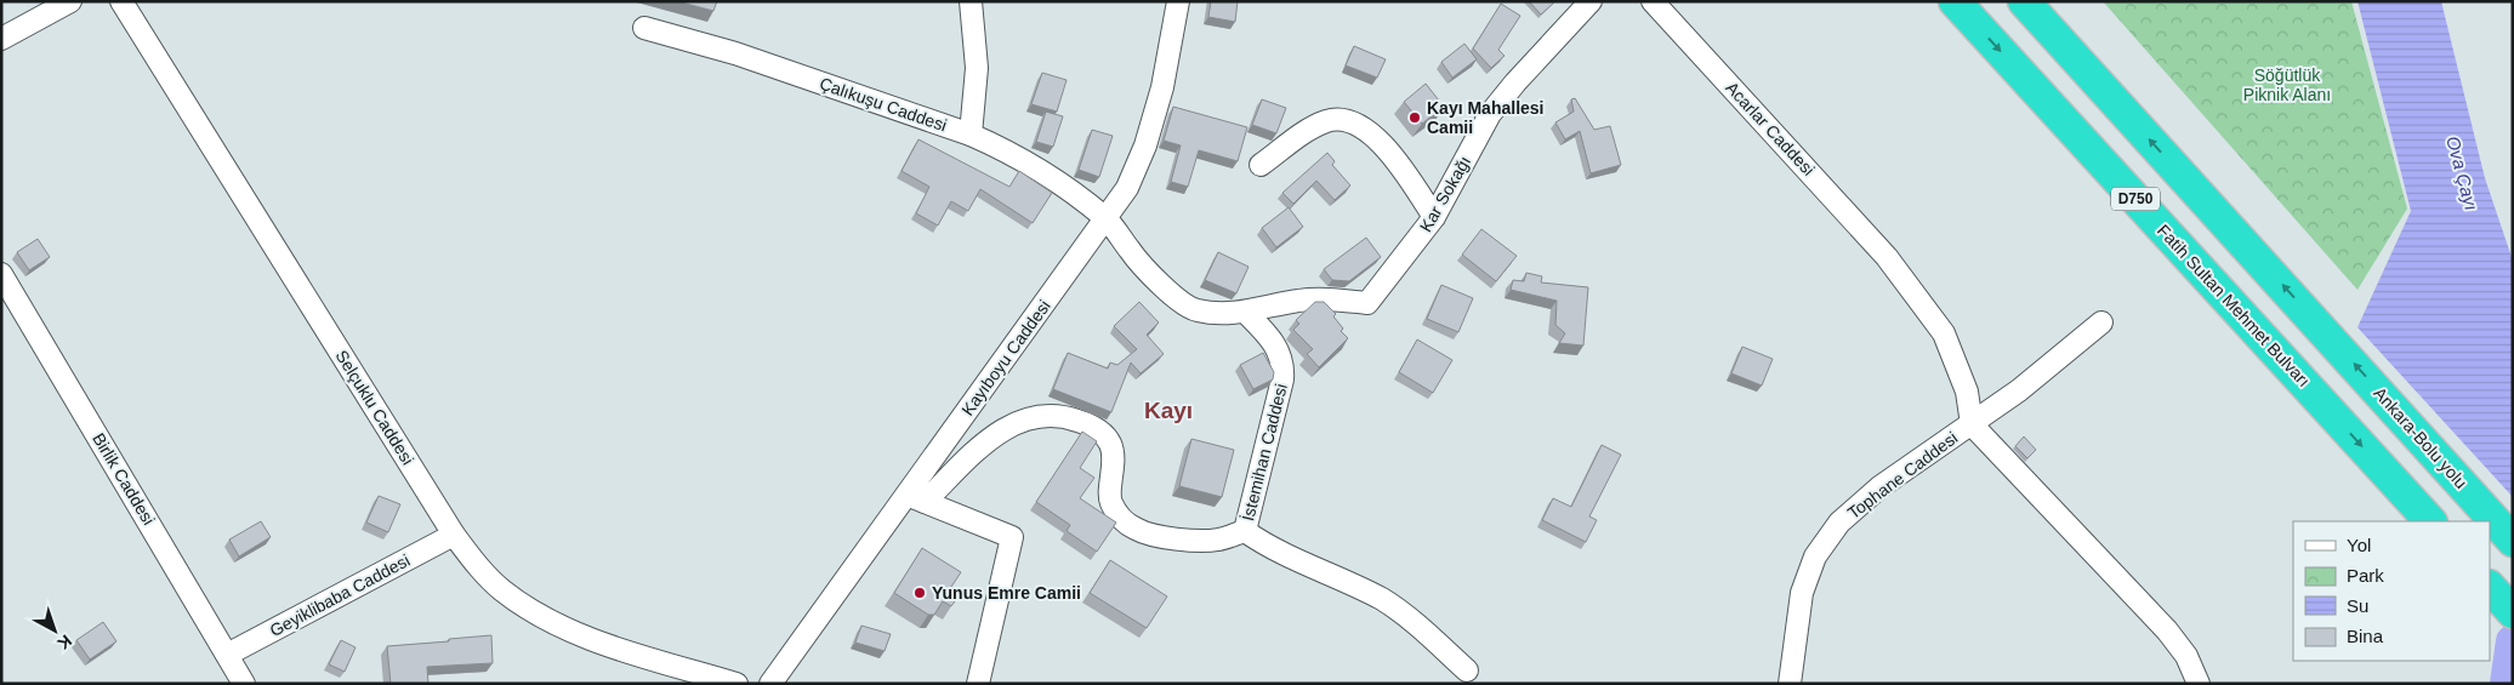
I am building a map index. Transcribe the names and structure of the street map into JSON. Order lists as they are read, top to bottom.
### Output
{
  "streets": {
    "highway": ["D750", "Fatih Sultan Mehmet Bulvarı", "Ankara-Bolu yolu"],
    "street": [
      "Çalıkuşu Caddesi",
      "Acarlar Caddesi",
      "Kar Sokağı",
      "Kayıboyu Caddesi",
      "Selçuklu Caddesi",
      "İstemihan Caddesi",
      "Tophane Caddesi",
      "Birlik Caddesi",
      "Geyiklibaba Caddesi"
    ]
  },
  "crossings": [
    ["Çalıkuşu Caddesi", "Kar Sokağı"],
    ["Çalıkuşu Caddesi", "Kayıboyu Caddesi"],
    ["Çalıkuşu Caddesi", "İstemihan Caddesi"],
    ["Acarlar Caddesi", "Tophane Caddesi"],
    ["Selçuklu Caddesi", "Geyiklibaba Caddesi"],
    ["Birlik Caddesi", "Geyiklibaba Caddesi"]
  ],
  "one_way": ["Fatih Sultan Mehmet Bulvarı", "Ankara-Bolu yolu"],
  "districts": ["Kayı"],
  "water": ["Ova Çayı"],
  "parks": ["Söğütlük Piknik Alanı"],
  "places": ["Kayı Mahallesi Camii", "Yunus Emre Camii"],
  "legend": [
    "Yol",
    "Park",
    "Su",
    "Bina"
  ],
  "north": "bottom right"
}
